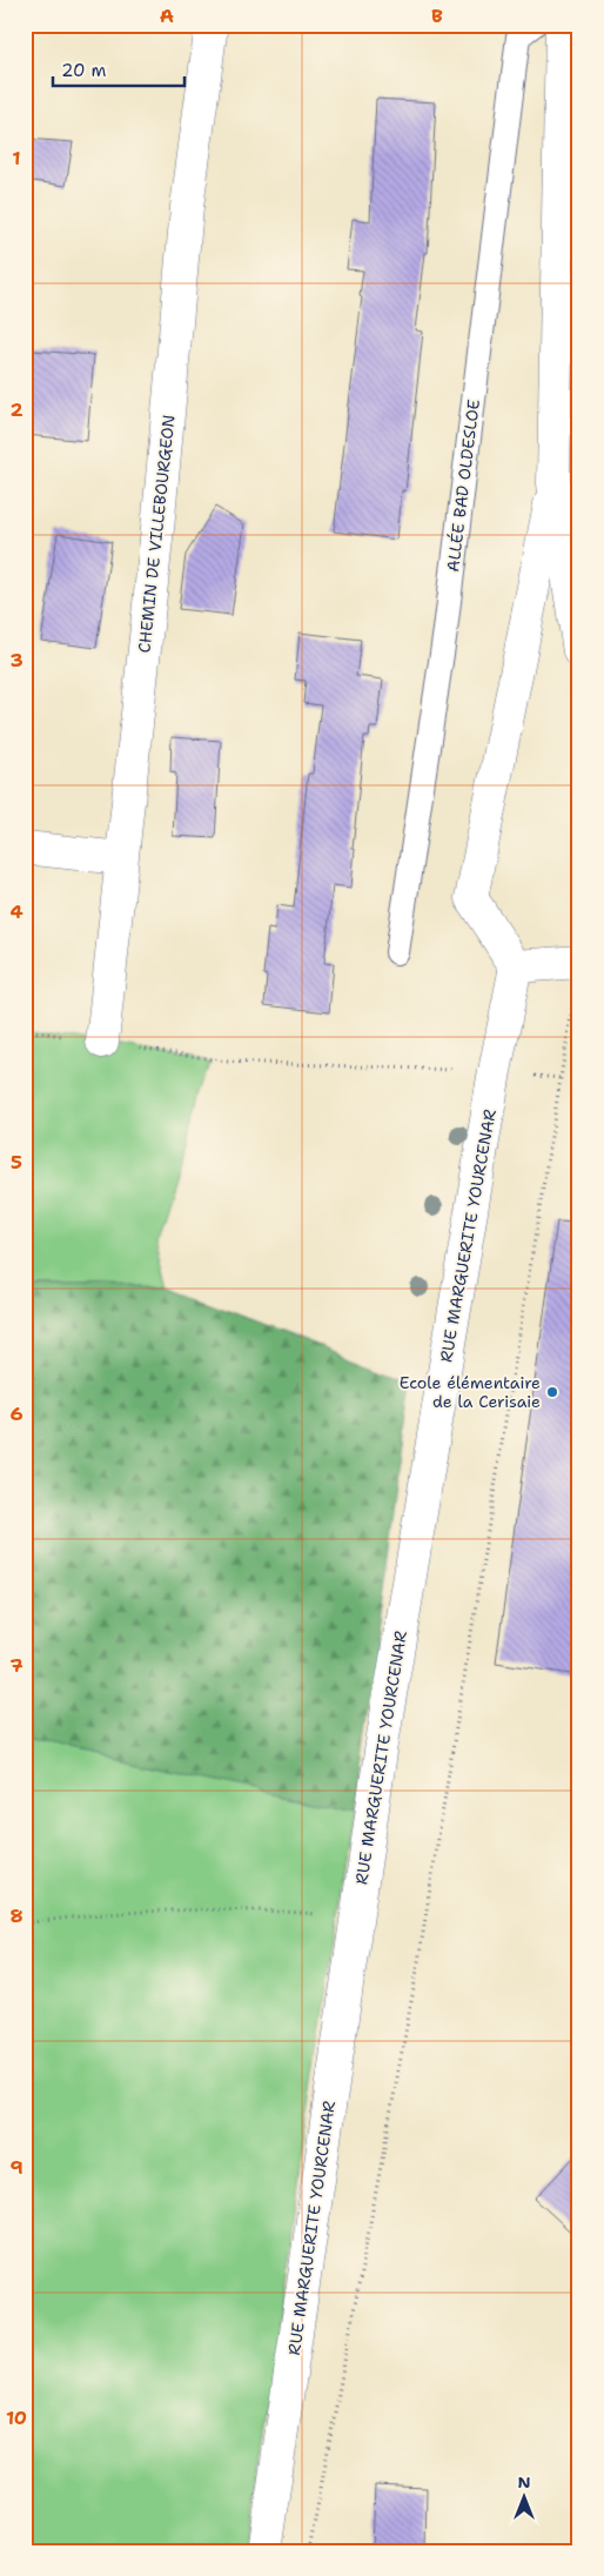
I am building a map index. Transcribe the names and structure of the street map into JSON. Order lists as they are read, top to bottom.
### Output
{
  "streets": {
    "street": ["CHEMIN DE VILLEBOURGEON", "RUE MARGUERITE YOURCENAR"],
    "lane": ["ALLÉE BAD OLDESLOE"]
  },
  "places": ["Ecole élémentaire de la Cerisaie"],
  "scale_bar": "20 m",
  "north": "top",
  "grid": {
    "columns": ["A", "B"],
    "rows": [
      "1",
      "2",
      "3",
      "4",
      "5",
      "6",
      "7",
      "8",
      "9",
      "10"
    ]
  }
}
